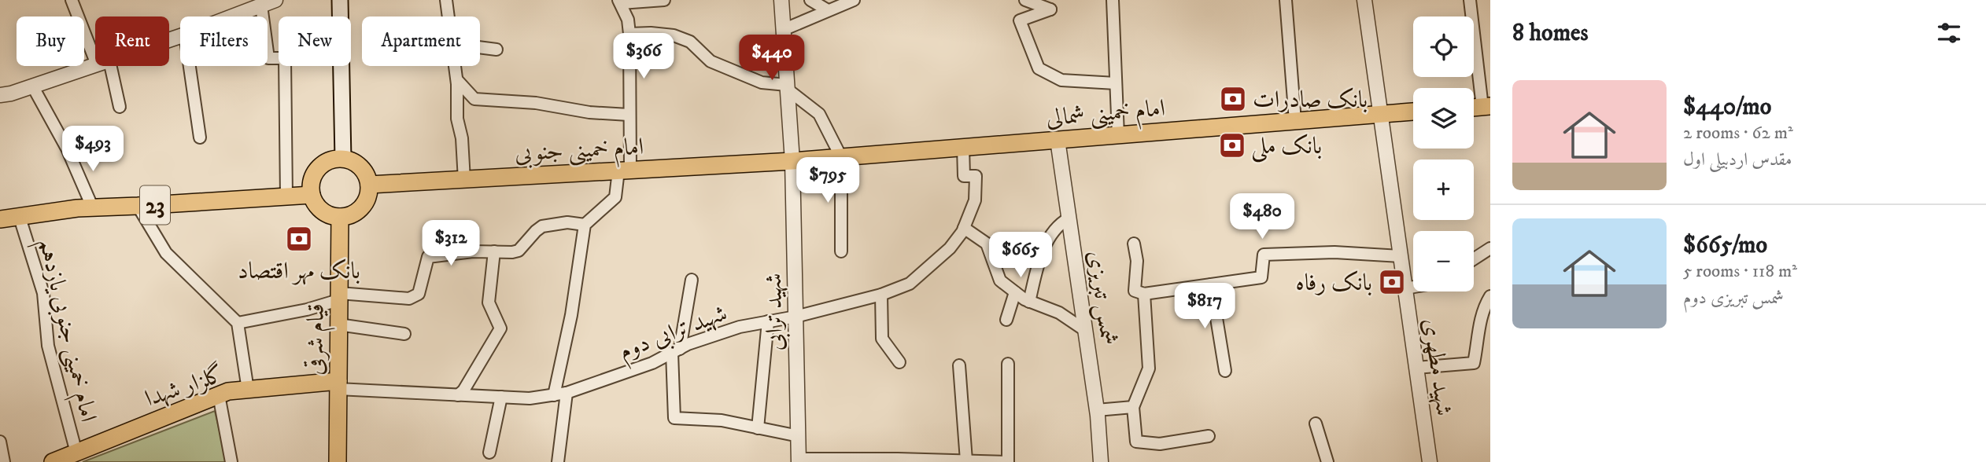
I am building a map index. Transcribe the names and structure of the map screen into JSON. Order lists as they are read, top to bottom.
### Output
{
  "streets": {
    "main road": [
      "امام خمینی شمالی",
      "امام خمینی جنوبی",
      "23",
      "قیام شرقی",
      "گلزار شهدا"
    ],
    "street": [
      "شمس تبریزی",
      "شهید ترابی",
      "امام خمینی جنوبی یازدهم",
      "شهید ترابی دوم",
      "شهید مطهری"
    ]
  },
  "crossings": [
    ["امام خمینی شمالی", "امام خمینی جنوبی"],
    ["امام خمینی شمالی", "شمس تبریزی"],
    ["امام خمینی شمالی", "شهید ترابی"],
    ["امام خمینی شمالی", "شهید ترابی دوم"],
    ["امام خمینی شمالی", "شهید مطهری"],
    ["امام خمینی جنوبی", "23"],
    ["امام خمینی جنوبی", "شهید ترابی"],
    ["امام خمینی جنوبی", "قیام شرقی"],
    ["23", "امام خمینی جنوبی یازدهم"],
    ["23", "قیام شرقی"],
    ["شهید ترابی", "شهید ترابی دوم"],
    ["امام خمینی جنوبی یازدهم", "گلزار شهدا"],
    ["شهید ترابی دوم", "قیام شرقی"],
    ["شهید ترابی دوم", "گلزار شهدا"],
    ["قیام شرقی", "گلزار شهدا"]
  ],
  "places": {
    "bank": [
      "بانک صادرات",
      "بانک ملی",
      "بانک مهر اقتصاد",
      "بانک رفاه"
    ]
  },
  "page": {
    "heading": "8 homes",
    "map_buttons": ["+", "−"],
    "chip": [
      "Buy",
      "Rent",
      "Filters",
      "New",
      "Apartment"
    ],
    "price": [
      "$366",
      "$440",
      "$493",
      "$795",
      "$480",
      "$312",
      "$665",
      "$817"
    ],
    "list": [
      {
        "name": "$440/mo",
        "note": "2 rooms · 62 m² · مقدس اردبیلی اول"
      },
      {
        "name": "$665/mo",
        "note": "5 rooms · 118 m² · شمس تبریزی دوم"
      }
    ]
  }
}
